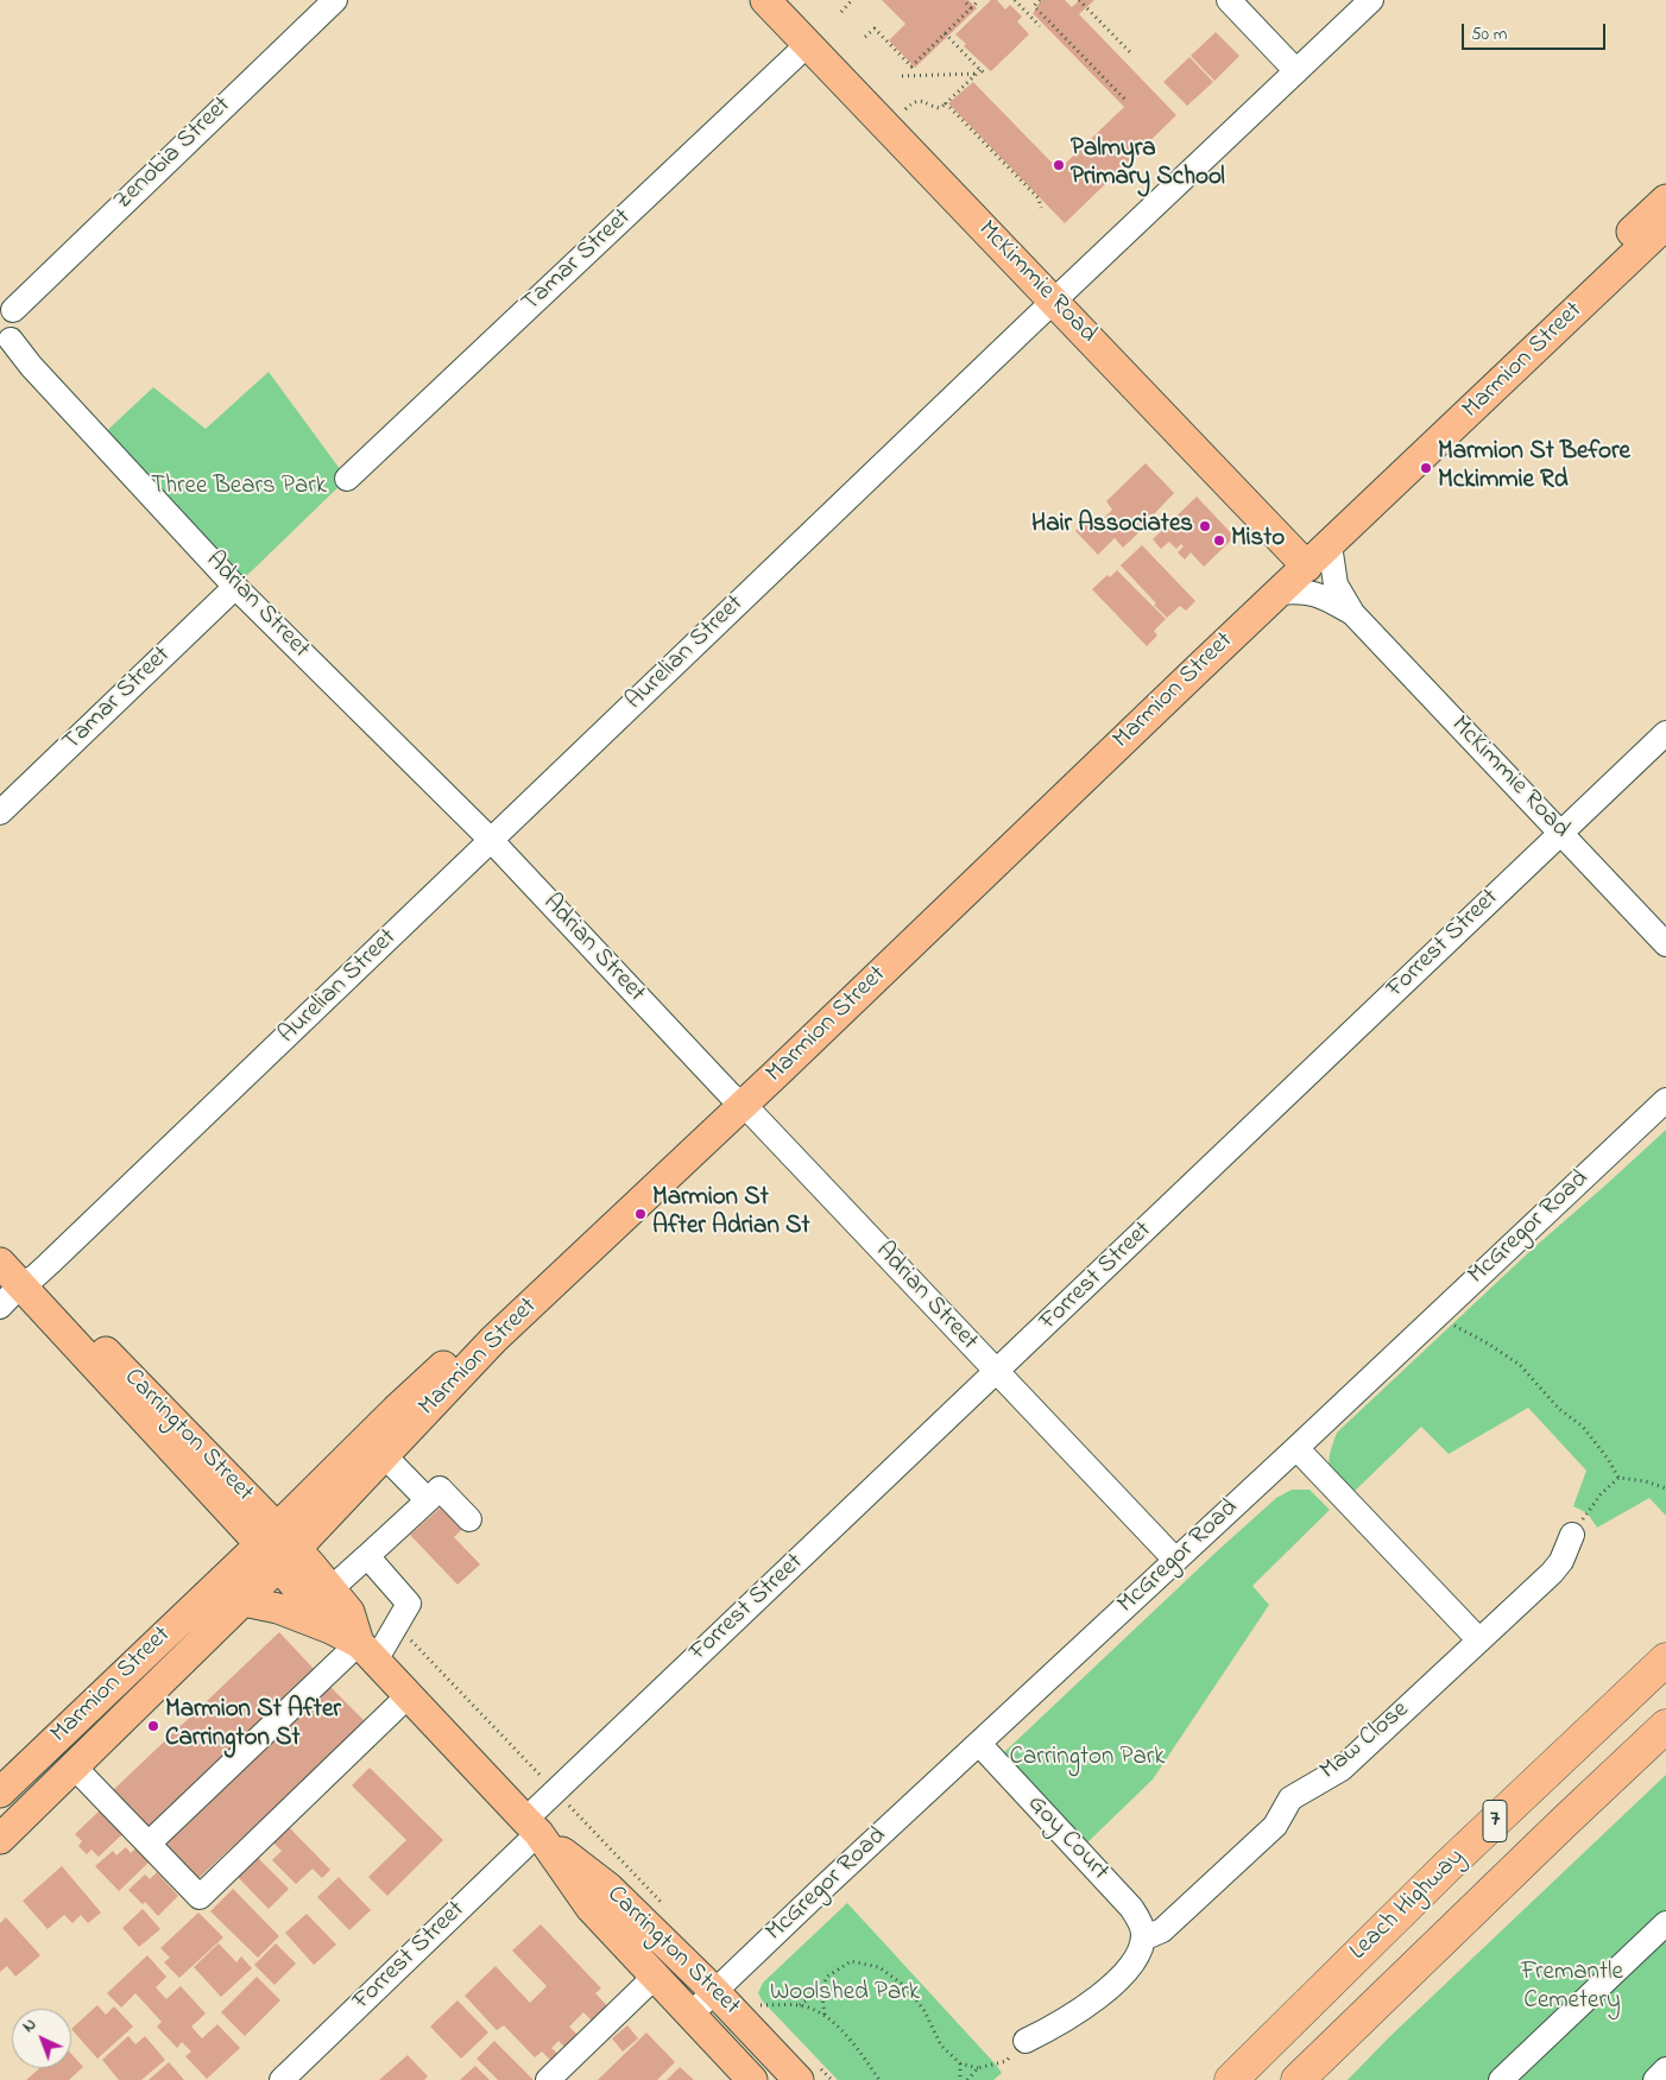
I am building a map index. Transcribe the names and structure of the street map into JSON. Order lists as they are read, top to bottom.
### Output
{
  "streets": {
    "highway": ["7", "Leach Highway"],
    "main road": ["McKimmie Road", "Marmion Street", "Carrington Street"],
    "street": [
      "Zenobia Street",
      "Tamar Street",
      "Adrian Street",
      "Aurelian Street",
      "Forrest Street",
      "McGregor Road",
      "Maw Close",
      "Goy Court"
    ]
  },
  "crossings": [
    ["Tamar Street", "McKimmie Road"],
    ["Tamar Street", "Adrian Street"],
    ["McKimmie Road", "Marmion Street"],
    ["McKimmie Road", "Aurelian Street"],
    ["McKimmie Road", "Forrest Street"],
    ["Marmion Street", "Adrian Street"],
    ["Marmion Street", "Carrington Street"],
    ["Adrian Street", "Aurelian Street"],
    ["Adrian Street", "Forrest Street"],
    ["Adrian Street", "McGregor Road"],
    ["Aurelian Street", "Carrington Street"],
    ["Forrest Street", "Carrington Street"],
    ["McGregor Road", "Carrington Street"],
    ["McGregor Road", "Goy Court"],
    ["Maw Close", "Goy Court"]
  ],
  "parks": [
    "Three Bears Park",
    "Carrington Park",
    "Fremantle Cemetery",
    "Woolshed Park"
  ],
  "places": [
    "Palmyra Primary School",
    "Marmion St Before Mckimmie Rd",
    "Hair Associates",
    "Misto",
    "Marmion St After Adrian St",
    "Marmion St After Carrington St"
  ],
  "scale_bar": "50 m",
  "north": "top left"
}
